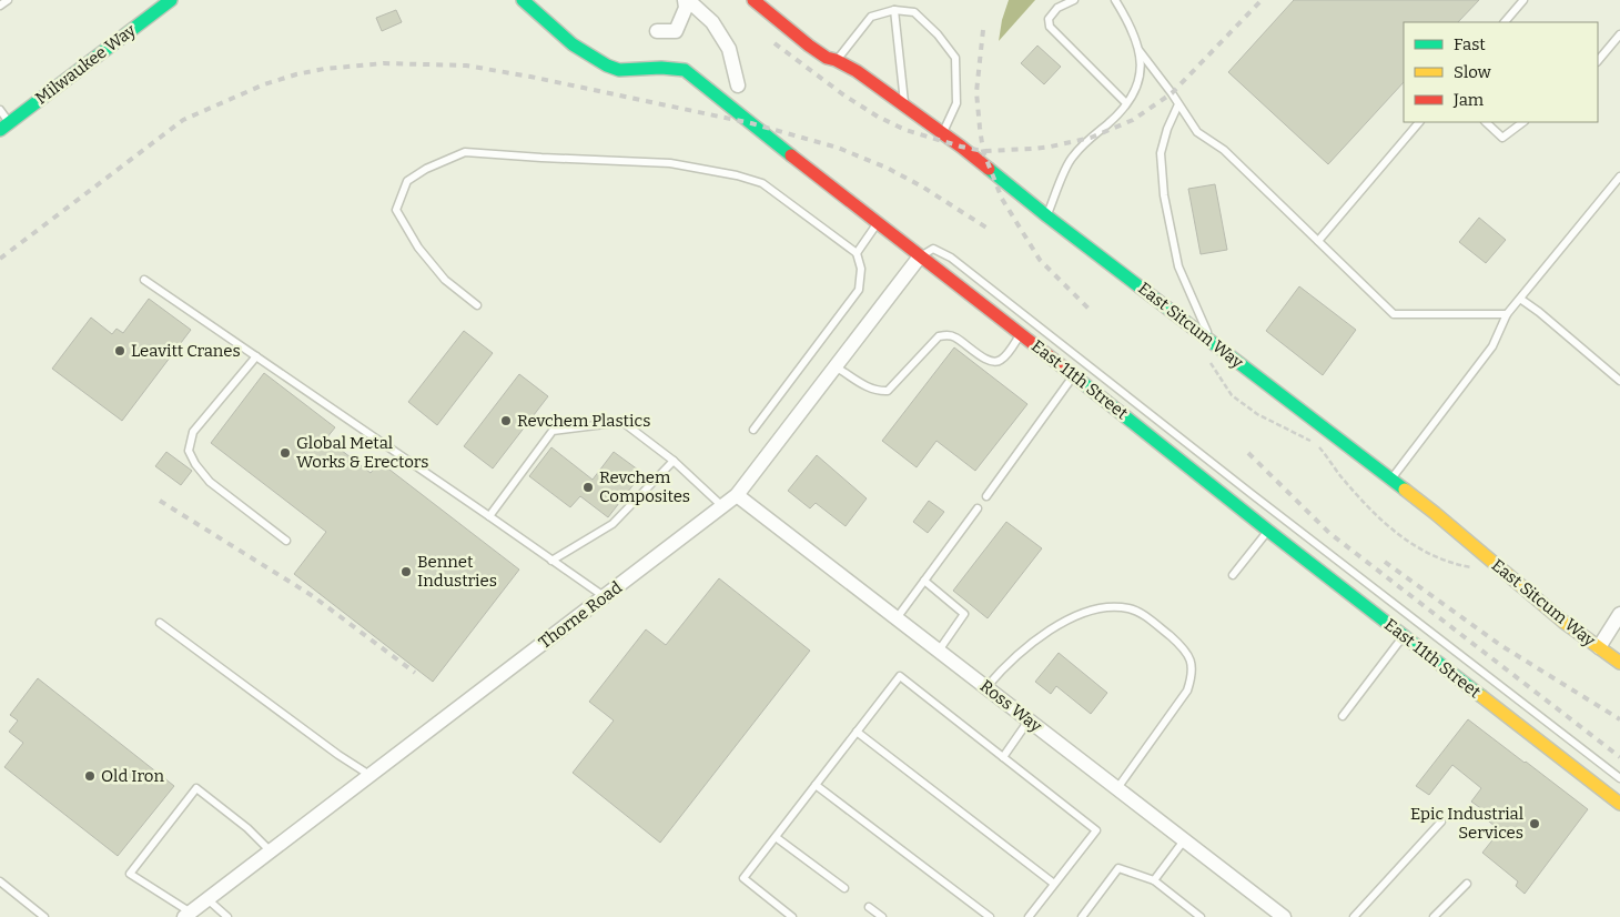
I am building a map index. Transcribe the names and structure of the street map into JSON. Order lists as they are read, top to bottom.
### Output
{
  "streets": {
    "street": [
      "Milwaukee Way",
      "East Sitcum Way",
      "East 11th Street",
      "Thorne Road",
      "Ross Way"
    ]
  },
  "crossings": [
    ["East 11th Street", "Thorne Road"],
    ["Thorne Road", "Ross Way"]
  ],
  "places": [
    "Leavitt Cranes",
    "Revchem Plastics",
    "Global Metal Works & Erectors",
    "Revchem Composites",
    "Bennet Industries",
    "Old Iron",
    "Epic Industrial Services"
  ],
  "legend": ["Fast", "Slow", "Jam"]
}
